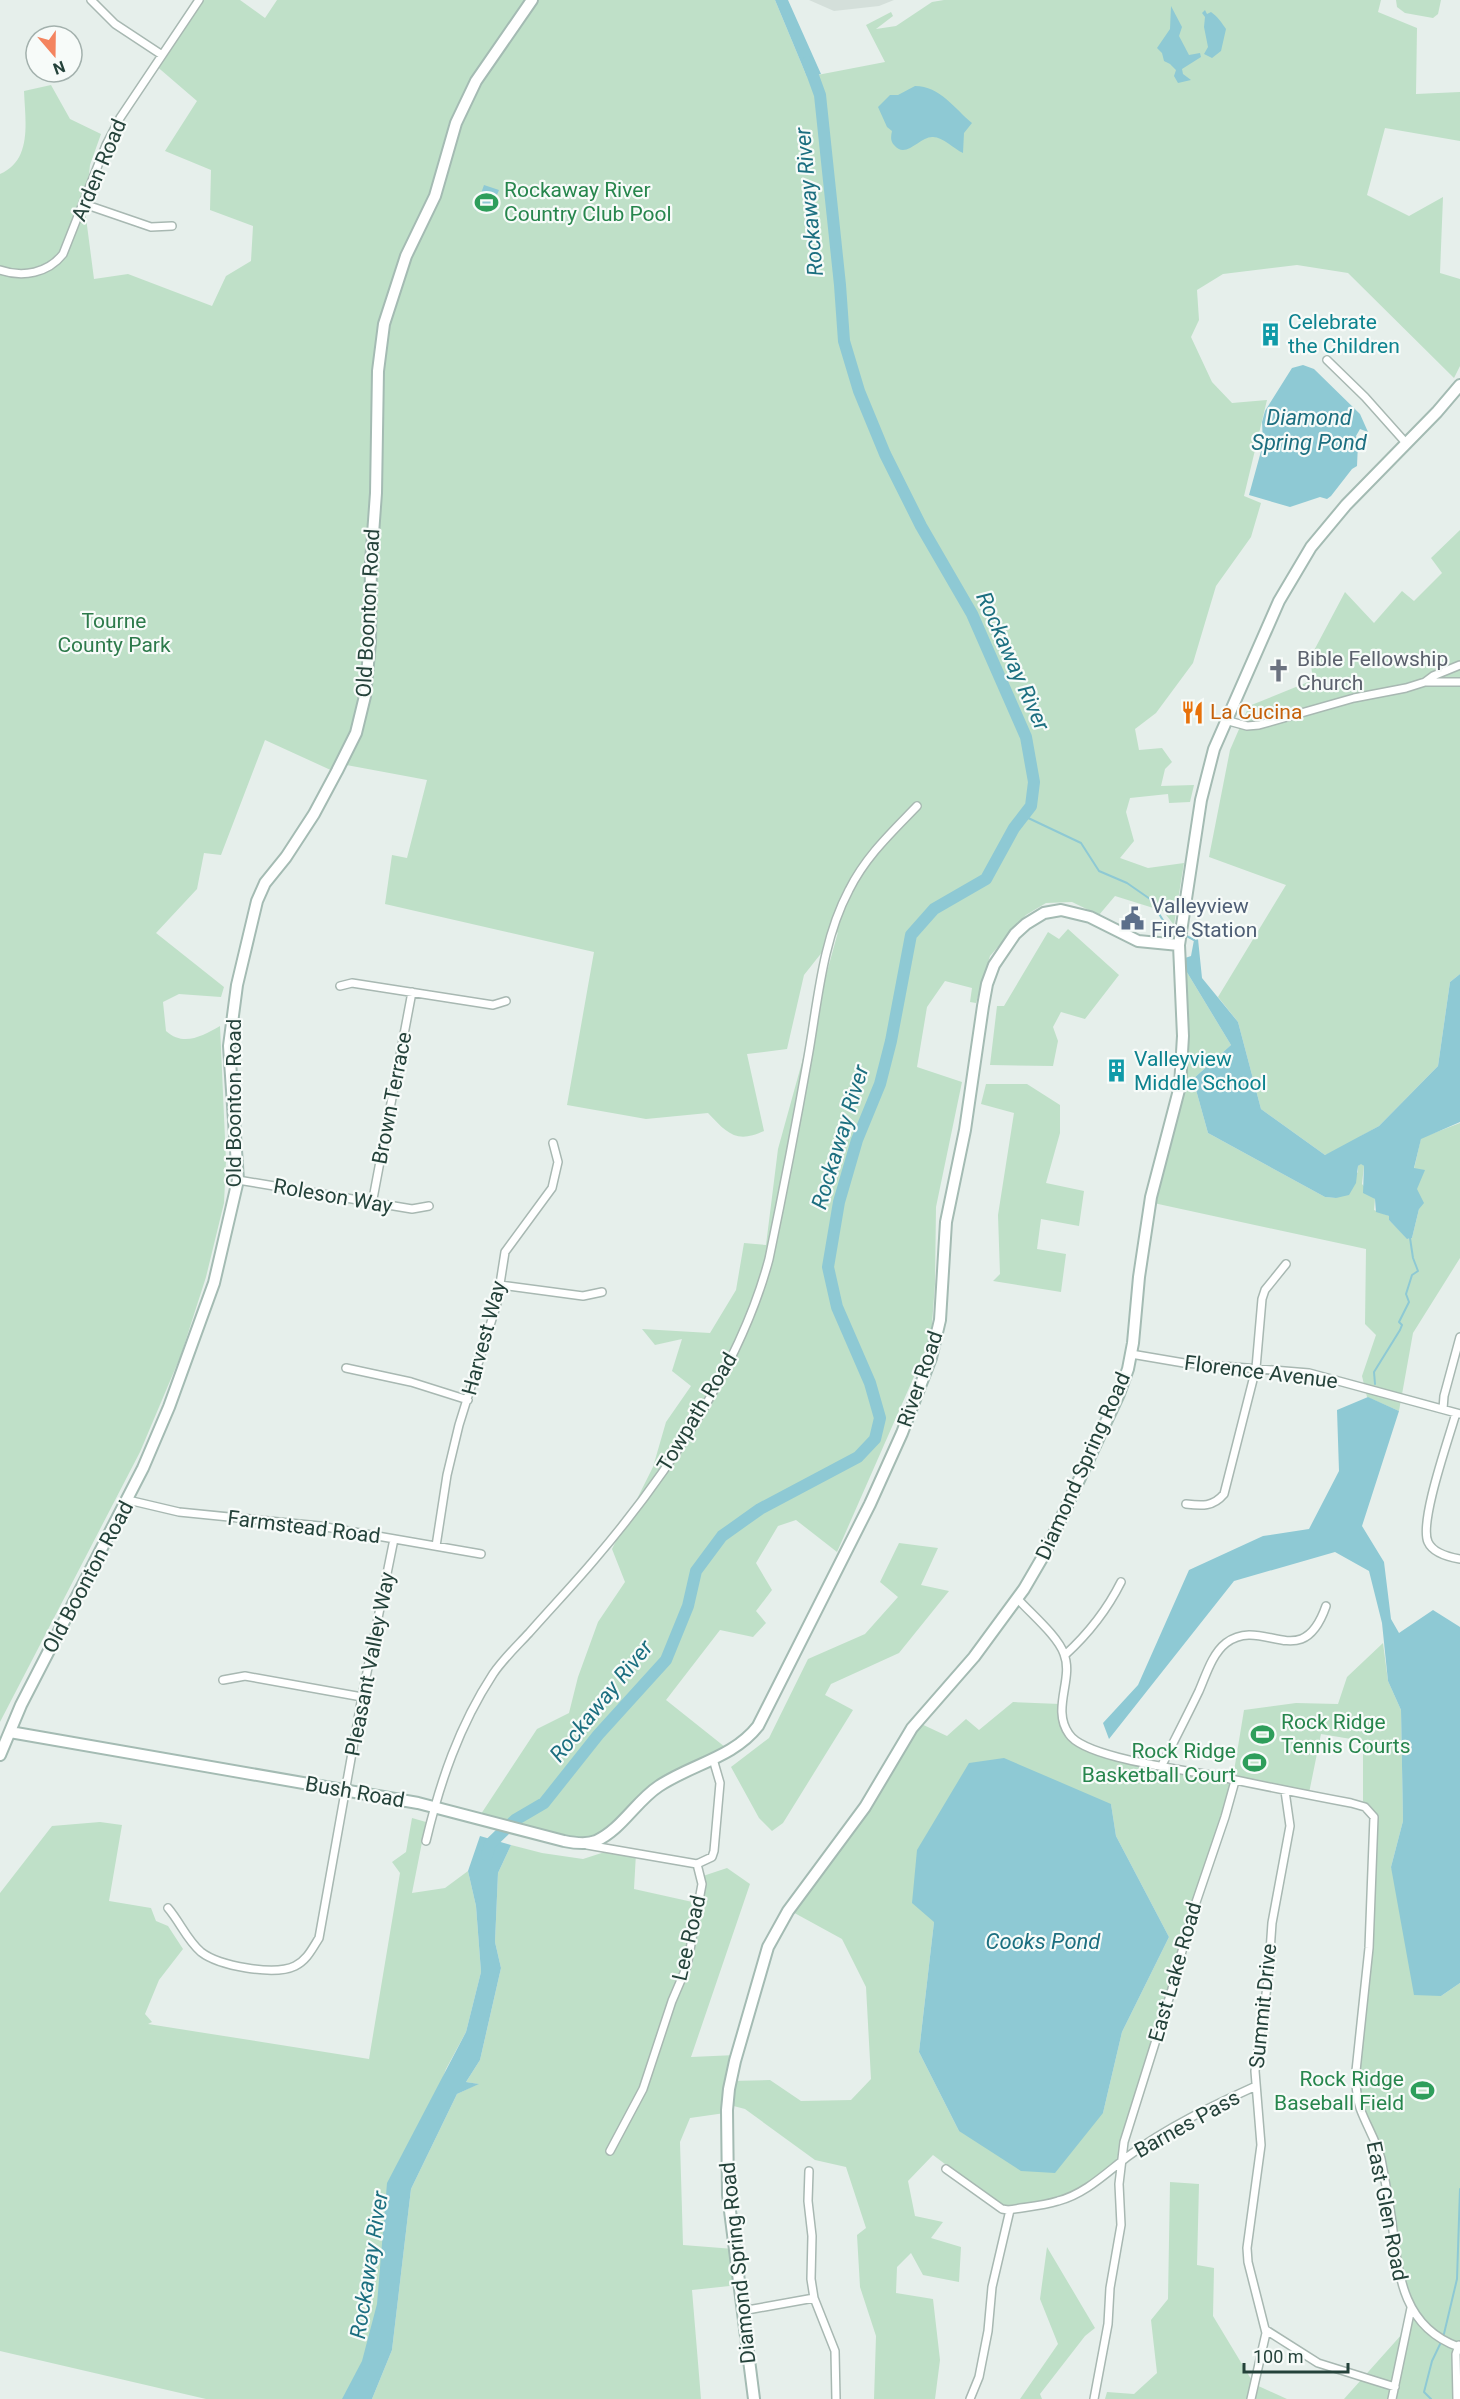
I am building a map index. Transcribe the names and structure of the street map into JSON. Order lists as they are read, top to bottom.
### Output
{
  "streets": {
    "street": [
      "Arden Road",
      "Old Boonton Road",
      "Brown Terrace",
      "Roleson Way",
      "Harvest Way",
      "Florence Avenue",
      "River Road",
      "Towpath Road",
      "Diamond Spring Road",
      "Farmstead Road",
      "Pleasant Valley Way",
      "Bush Road",
      "Lee Road",
      "East Lake Road",
      "Summit Drive",
      "Barnes Pass",
      "East Glen Road"
    ]
  },
  "crossings": [
    ["Old Boonton Road", "Roleson Way"],
    ["Old Boonton Road", "Farmstead Road"],
    ["Old Boonton Road", "Bush Road"],
    ["Brown Terrace", "Roleson Way"],
    ["Harvest Way", "Farmstead Road"],
    ["Florence Avenue", "Diamond Spring Road"],
    ["River Road", "Diamond Spring Road"],
    ["River Road", "Bush Road"],
    ["River Road", "Lee Road"],
    ["Towpath Road", "Bush Road"],
    ["Farmstead Road", "Pleasant Valley Way"],
    ["Pleasant Valley Way", "Bush Road"],
    ["Bush Road", "Lee Road"],
    ["East Lake Road", "Barnes Pass"],
    ["Summit Drive", "Barnes Pass"],
    ["Summit Drive", "East Glen Road"]
  ],
  "water": ["Rockaway River", "Diamond Spring Pond", "Cooks Pond"],
  "parks": ["Tourne County Park"],
  "places": {
    "sports": [
      "Rockaway River Country Club Pool",
      "Rock Ridge Tennis Courts",
      "Rock Ridge Basketball Court",
      "Rock Ridge Baseball Field"
    ],
    "building": ["Celebrate the Children", "Valleyview Middle School"],
    "church": ["Bible Fellowship Church"],
    "restaurant": ["La Cucina"],
    "public building": ["Valleyview Fire Station"]
  },
  "scale_bar": "100 m",
  "north": "bottom"
}
